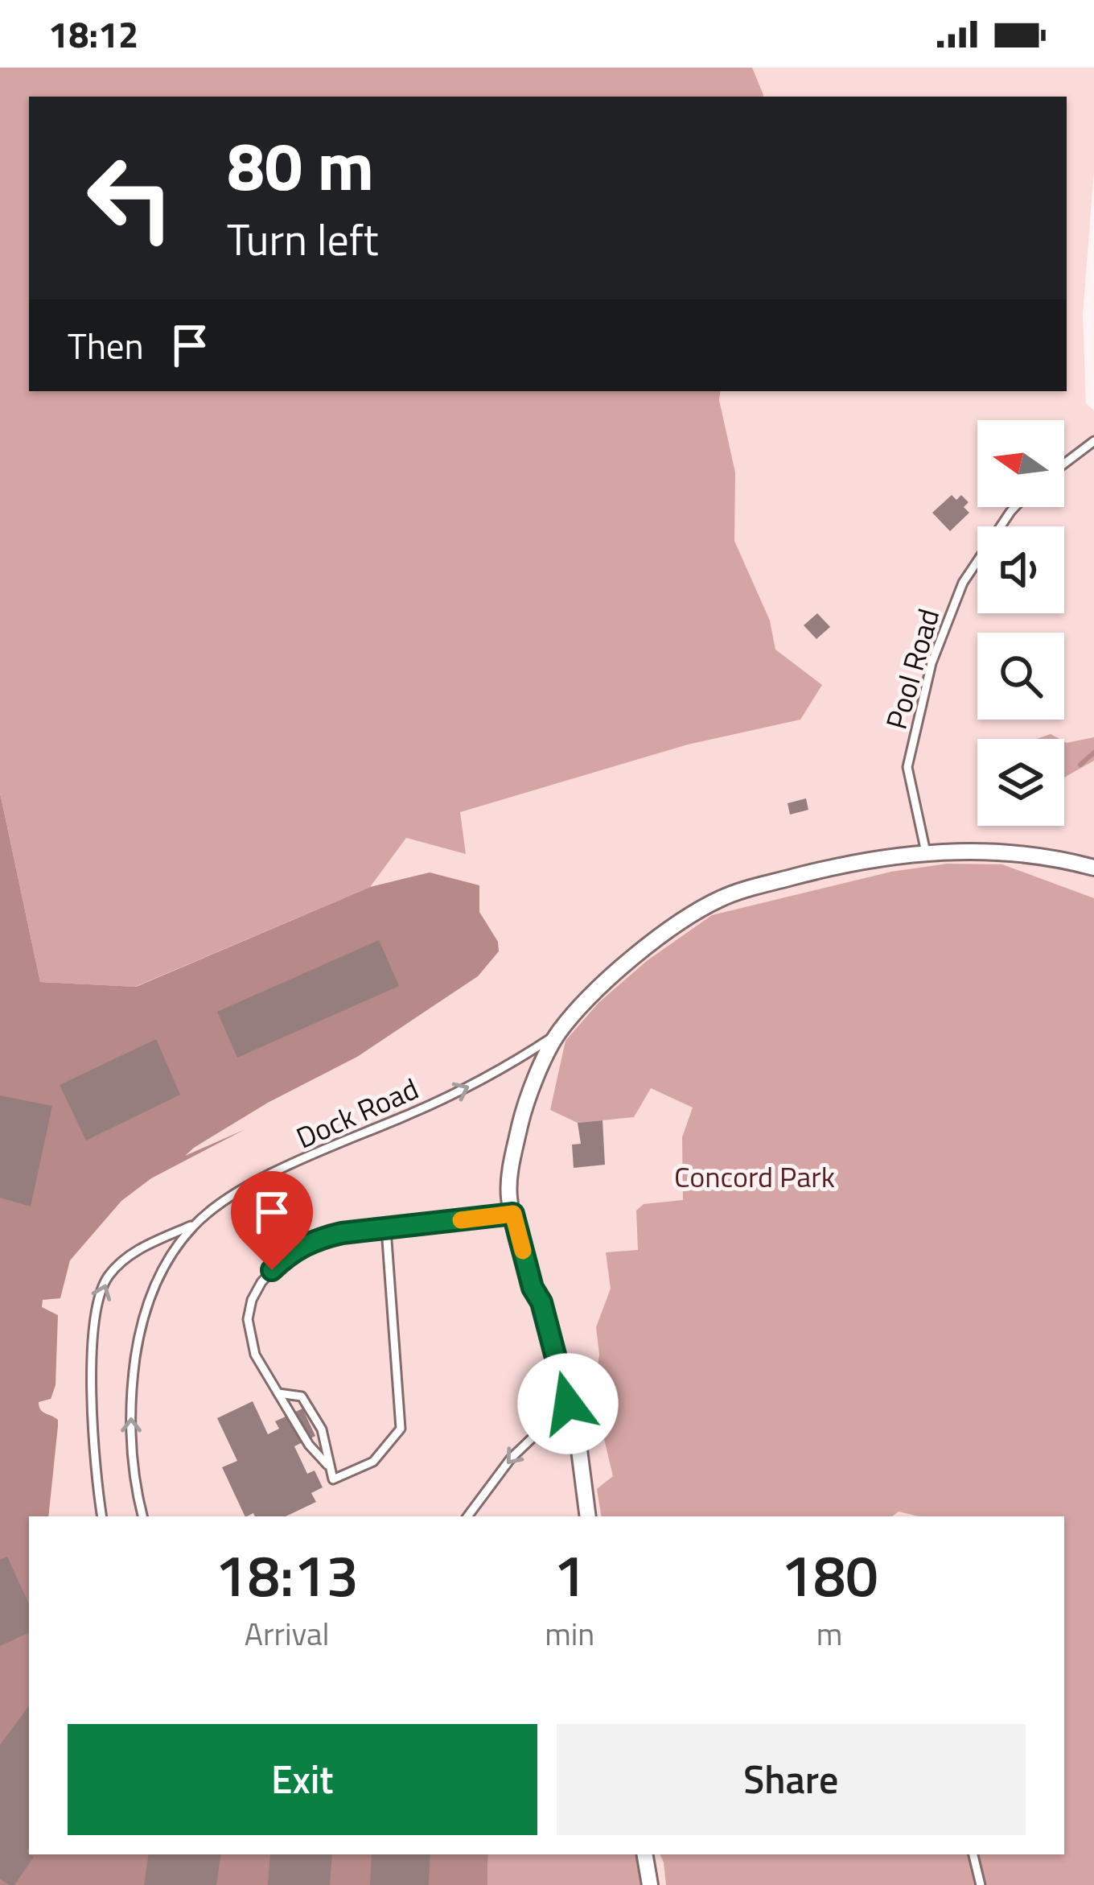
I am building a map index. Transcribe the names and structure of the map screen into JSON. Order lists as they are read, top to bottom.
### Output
{
  "streets": {
    "lane": ["Pool Road", "Dock Road"]
  },
  "one_way": ["Dock Road"],
  "parks": ["Concord Park"],
  "north": "left",
  "page": {
    "status": "18:12",
    "turn": ["80 m", "Turn left"],
    "then": "Then",
    "eta": [
      "18:13",
      "Arrival",
      "1",
      "min",
      "180",
      "m"
    ],
    "buttons": ["Exit", "Share"]
  }
}
